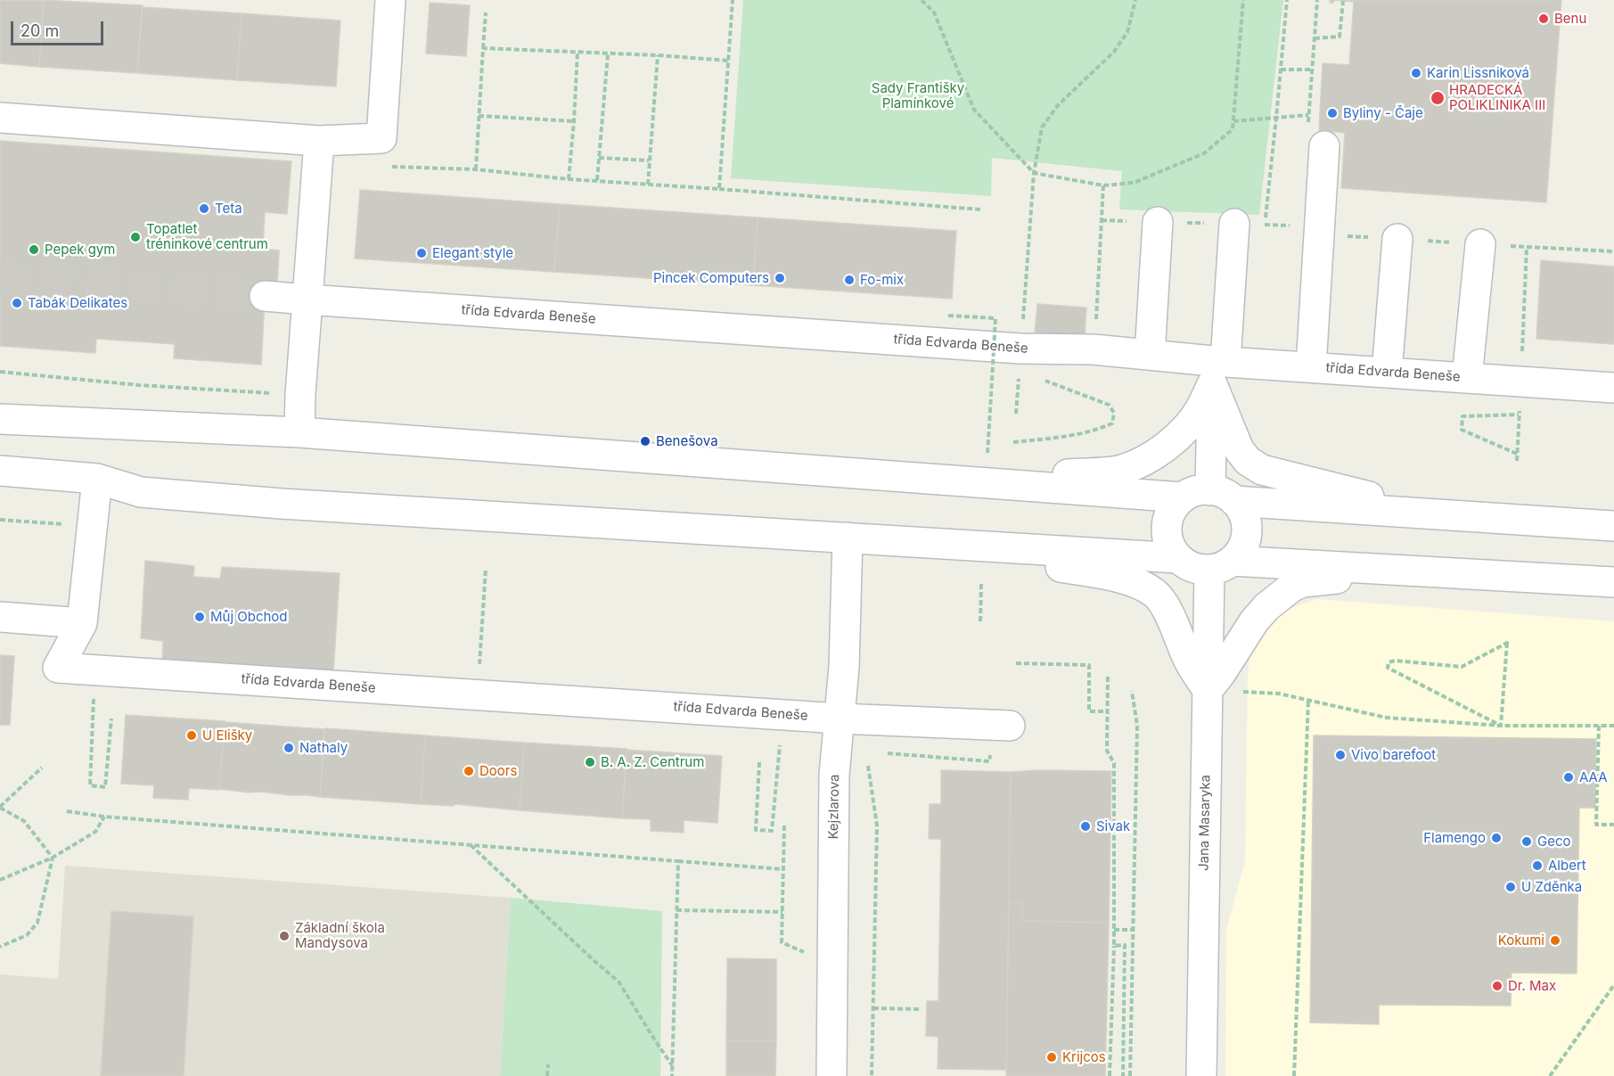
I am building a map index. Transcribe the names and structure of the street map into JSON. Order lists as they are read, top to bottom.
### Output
{
  "streets": {
    "street": ["třída Edvarda Beneše", "Kejzlarova", "Jana Masaryka"]
  },
  "crossings": [
    ["třída Edvarda Beneše", "Kejzlarova"]
  ],
  "parks": ["Sady Františky Plamínkové"],
  "places": [
    "Benu",
    "Karin Lissniková",
    "HRADECKÁ POLIKLINIKA III",
    "Byliny - Čaje",
    "Teta",
    "Topatlet tréninkové centrum",
    "Pepek gym",
    "Elegant style",
    "Pincek Computers",
    "Fo-mix",
    "Tabák Delikates",
    "Benešova",
    "Můj Obchod",
    "U Elišky",
    "Nathaly",
    "Vivo barefoot",
    "B. A. Z. Centrum",
    "Doors",
    "AAA",
    "Sivak",
    "Flamengo",
    "Geco",
    "Albert",
    "U Zděnka",
    "Základní škola Mandysova",
    "Kokumi",
    "Dr. Max",
    "Krijcos"
  ],
  "scale_bar": "20 m"
}
